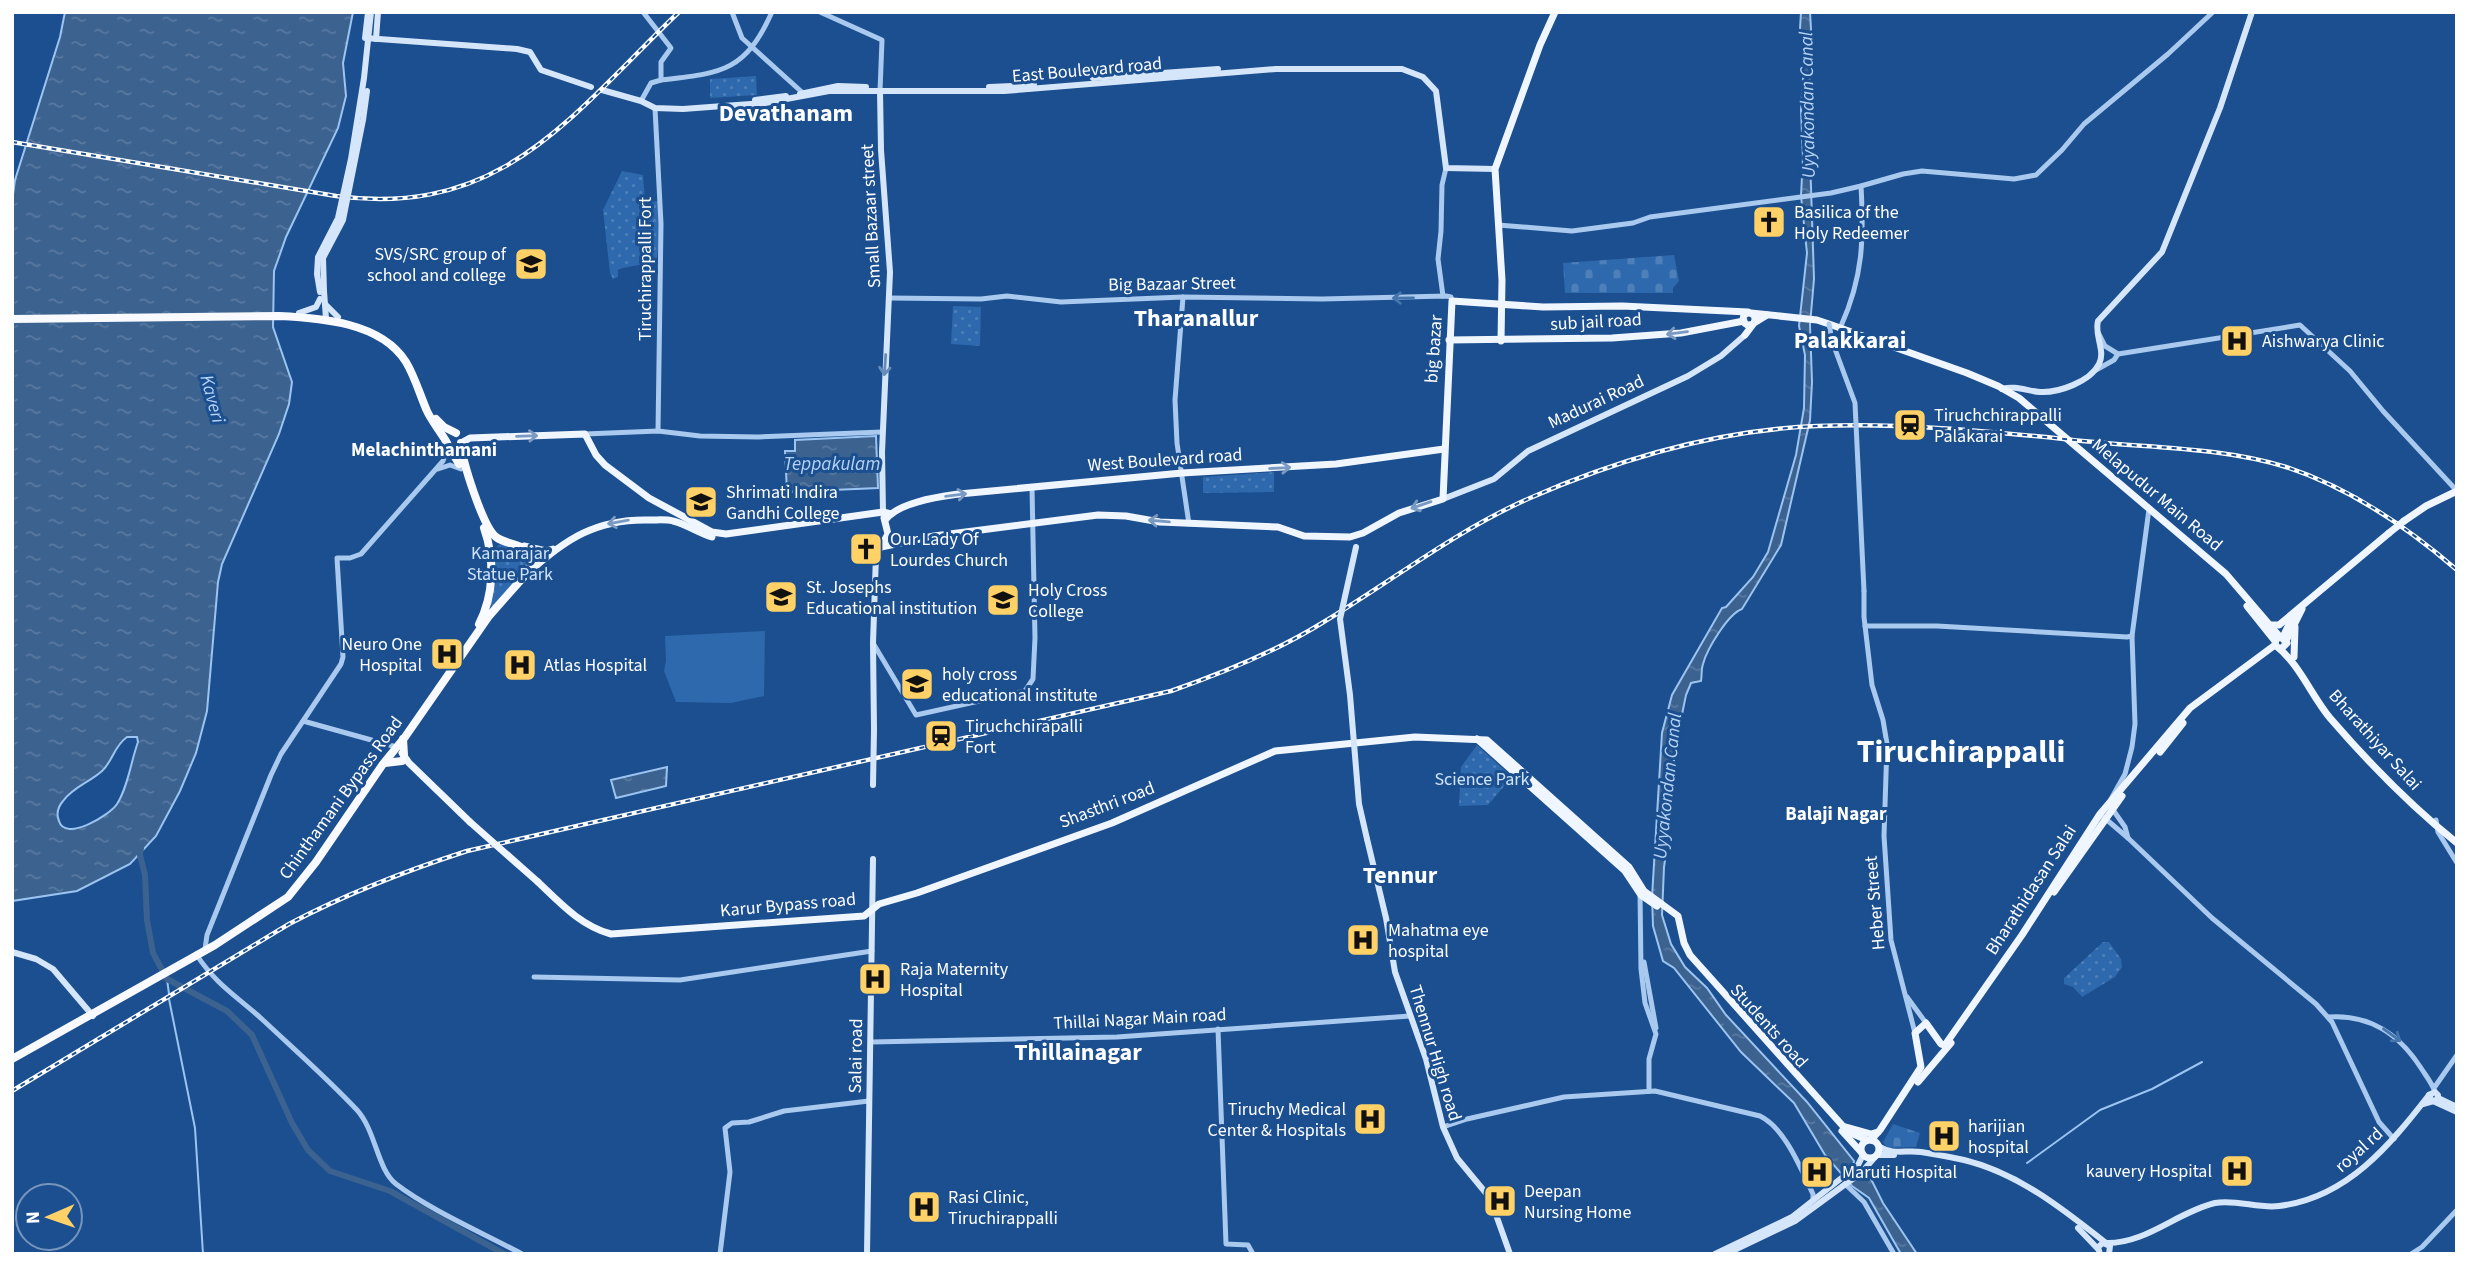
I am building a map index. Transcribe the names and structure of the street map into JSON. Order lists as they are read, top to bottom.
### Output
{
  "streets": {
    "highway": ["Chinthamani Bypass Road"],
    "main road": [
      "East Boulevard road",
      "Small Bazaar street",
      "sub jail road",
      "big bazar",
      "Madurai Road",
      "West Boulevard road",
      "Melapudur Main Road",
      "Bharathiyar Salai",
      "Shasthri road",
      "Bharathidasan Salai",
      "Karur Bypass road",
      "Students road",
      "Thennur High road",
      "Salai road",
      "royal rd"
    ],
    "street": [
      "Tiruchirappalli Fort",
      "Big Bazaar Street",
      "Heber Street",
      "Thillai Nagar Main road"
    ]
  },
  "crossings": [
    ["East Boulevard road", "Small Bazaar street"],
    ["East Boulevard road", "Tiruchirappalli Fort"],
    ["Small Bazaar street", "Big Bazaar Street"],
    ["Small Bazaar street", "West Boulevard road"],
    ["sub jail road", "big bazar"],
    ["sub jail road", "Madurai Road"],
    ["big bazar", "Madurai Road"],
    ["big bazar", "West Boulevard road"],
    ["Melapudur Main Road", "Bharathiyar Salai"],
    ["Melapudur Main Road", "Bharathidasan Salai"],
    ["Melapudur Main Road", "Heber Street"],
    ["Bharathiyar Salai", "Bharathidasan Salai"],
    ["Chinthamani Bypass Road", "Karur Bypass road"],
    ["Shasthri road", "Karur Bypass road"],
    ["Shasthri road", "Salai road"],
    ["Bharathidasan Salai", "Students road"],
    ["Karur Bypass road", "Salai road"],
    ["Thillai Nagar Main road", "Thennur High road"],
    ["Thillai Nagar Main road", "Salai road"]
  ],
  "one_way": ["Big Bazaar Street", "sub jail road"],
  "districts": [
    "Devathanam",
    "Tharanallur",
    "Palakkarai",
    "Melachinthamani",
    "Tiruchirappalli",
    "Balaji Nagar",
    "Tennur",
    "Thillainagar"
  ],
  "water": ["Uyyakondan Canal", "Kaveri", "Teppakulam"],
  "parks": ["Kamarajar Statue Park", "Science Park"],
  "places": {
    "church": ["Basilica of the Holy Redeemer", "Our Lady Of Lourdes Church"],
    "school or university": [
      "SVS/SRC group of school and college",
      "Shrimati Indira Gandhi College",
      "St. Josephs Educational institution",
      "Holy Cross College",
      "holy cross educational institute"
    ],
    "hospital": [
      "Aishwarya Clinic",
      "Neuro One Hospital",
      "Atlas Hospital",
      "Mahatma eye hospital",
      "Raja Maternity Hospital",
      "Tiruchy Medical Center & Hospitals",
      "harijian hospital",
      "kauvery Hospital",
      "Maruti Hospital",
      "Deepan Nursing Home",
      "Rasi Clinic, Tiruchirappalli"
    ],
    "station": ["Tiruchchirappalli Palakarai", "Tiruchchirapalli Fort"]
  },
  "north": "left"
}
